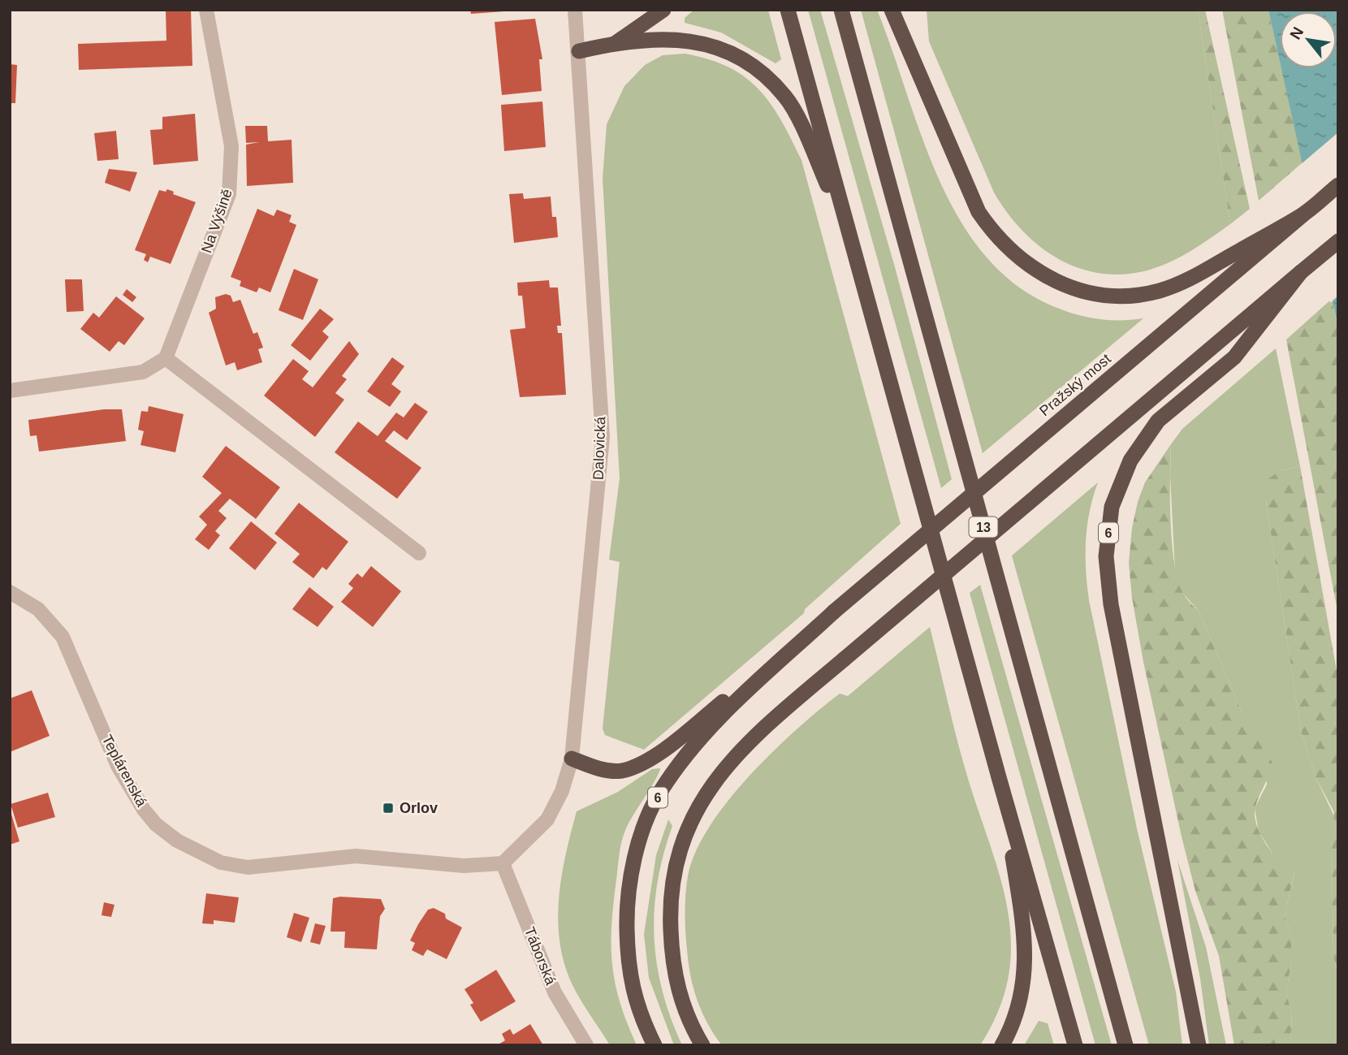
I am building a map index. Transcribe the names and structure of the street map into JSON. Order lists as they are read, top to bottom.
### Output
{
  "streets": {
    "highway": ["Pražský most", "13", "6"],
    "street": [
      "Na Výšině",
      "Dalovická",
      "Teplárenská",
      "Táborská"
    ]
  },
  "crossings": [
    ["Pražský most", "6"],
    ["Dalovická", "Teplárenská"],
    ["Dalovická", "Táborská"],
    ["Teplárenská", "Táborská"]
  ],
  "places": {
    "transit": ["Orlov"]
  },
  "north": "top left"
}
